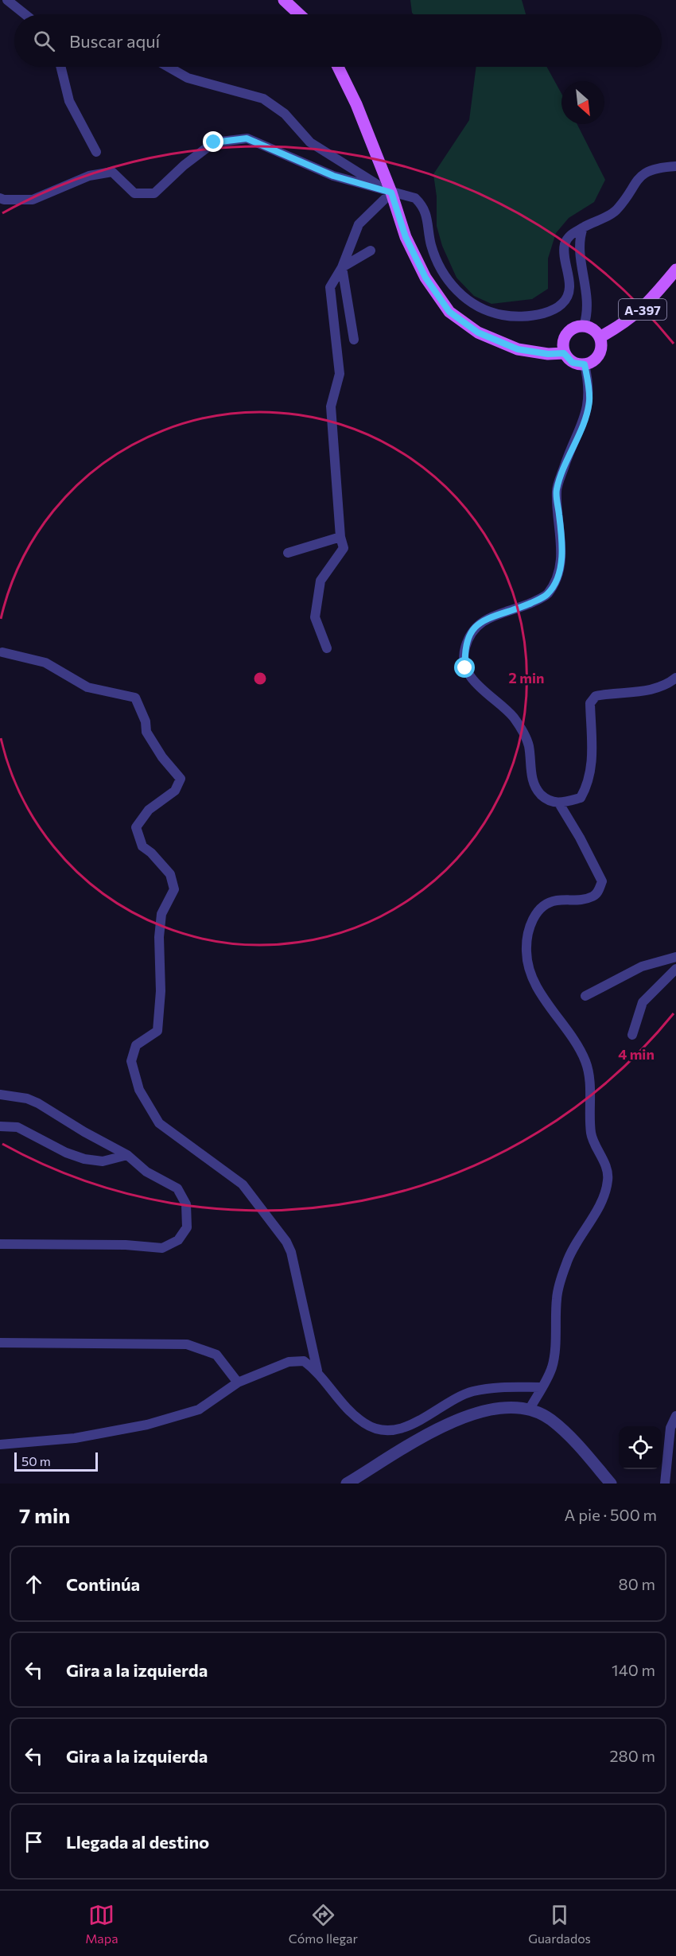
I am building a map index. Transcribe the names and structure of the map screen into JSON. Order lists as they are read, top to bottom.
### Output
{
  "streets": {
    "main road": ["A-397"]
  },
  "scale_bar": "50 m",
  "north": "bottom right",
  "page": {
    "search": "Buscar aquí",
    "scale": "50 m",
    "heading": ["7 min", "A pie · 500 m"],
    "list": [
      ["Continúa", "80 m"],
      ["Gira a la izquierda", "140 m"],
      ["Gira a la izquierda", "280 m"],
      "Llegada al destino"
    ],
    "nav": ["Mapa", "Cómo llegar", "Guardados"]
  },
  "rings": ["2 min", "4 min"]
}
